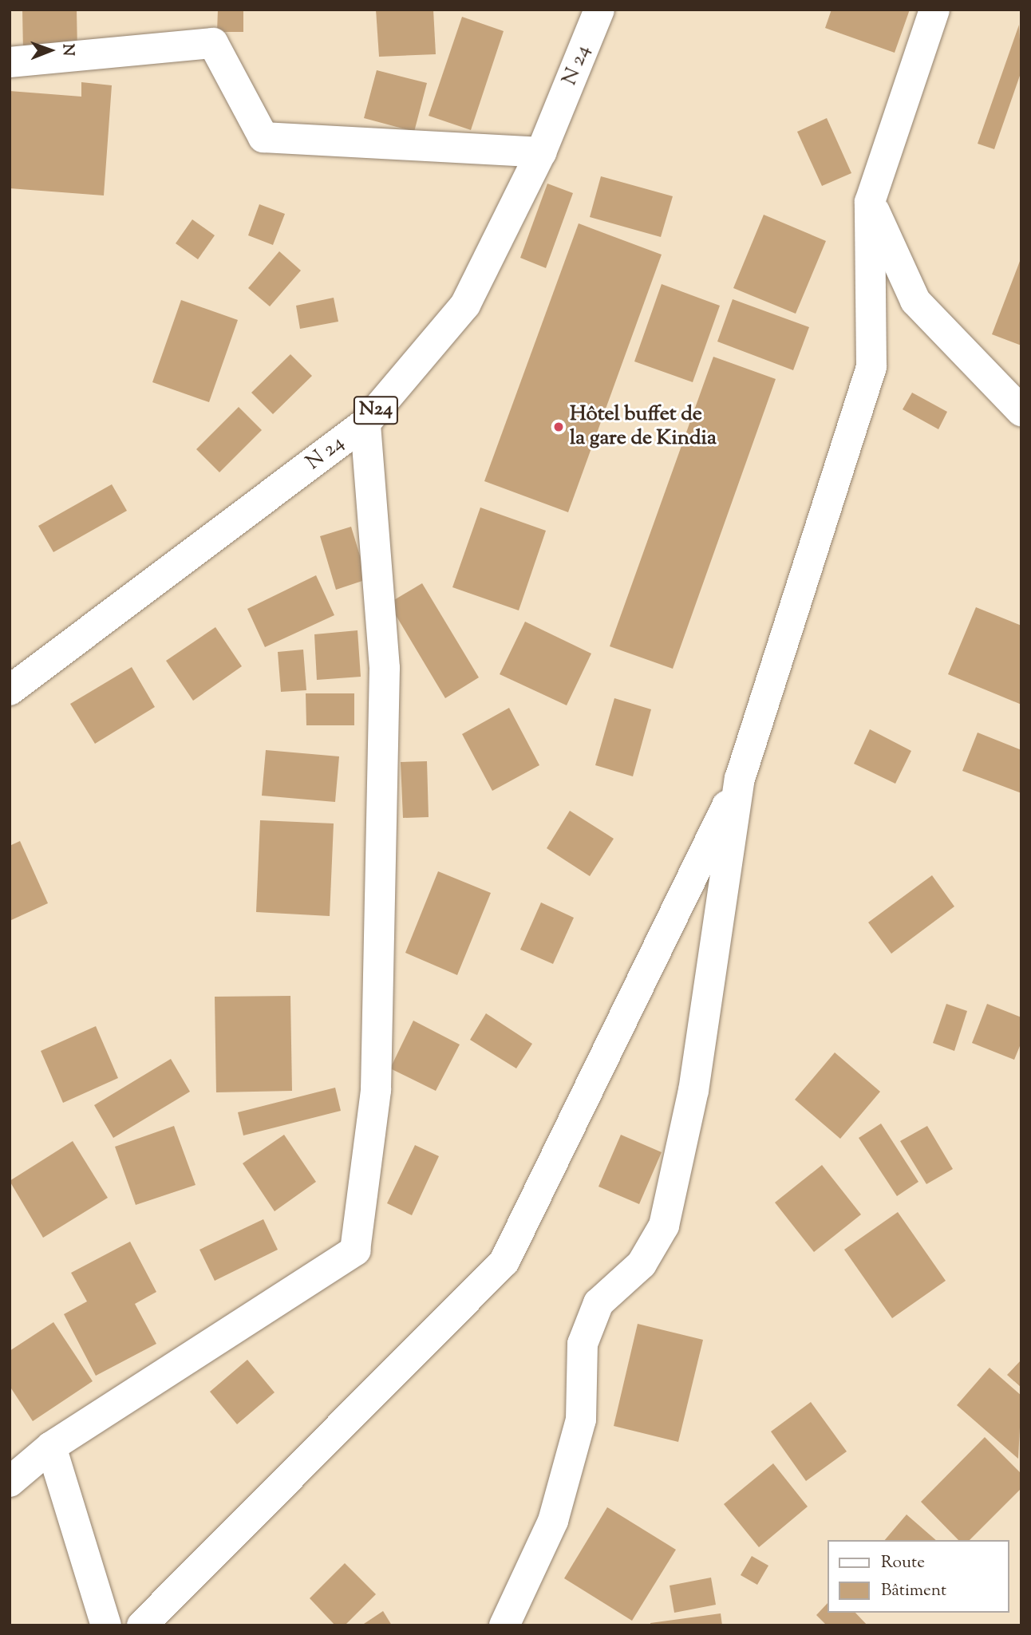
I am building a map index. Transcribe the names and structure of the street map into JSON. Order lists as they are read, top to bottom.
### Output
{
  "streets": {
    "street": ["N 24", "N24"]
  },
  "places": ["Hôtel buffet de la gare de Kindia"],
  "legend": ["Route", "Bâtiment"],
  "north": "right"
}
